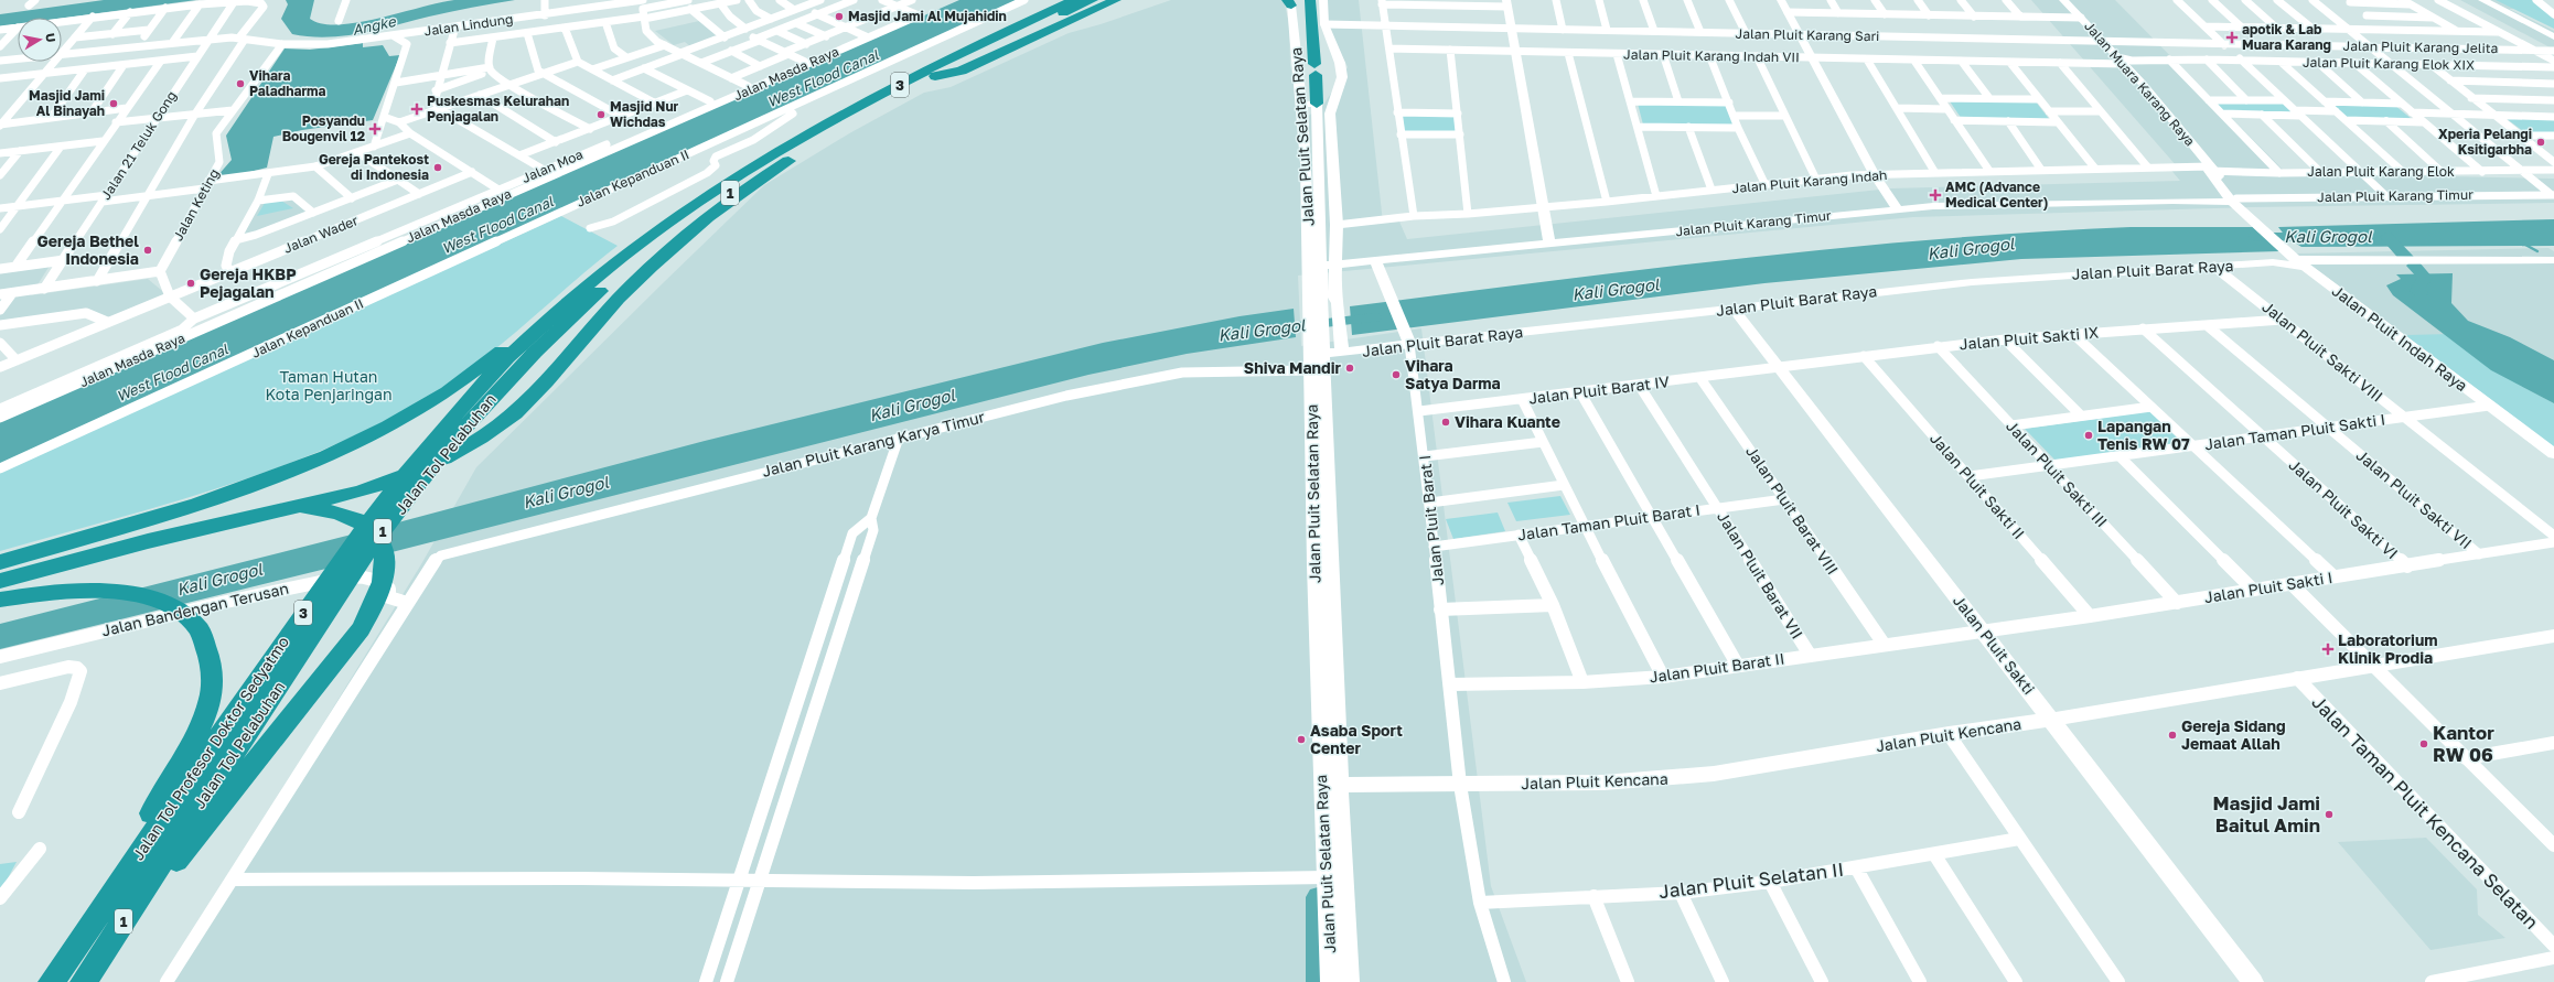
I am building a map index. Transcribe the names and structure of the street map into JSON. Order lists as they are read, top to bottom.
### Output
{
  "streets": {
    "highway": [
      "3",
      "1",
      "Jalan Tol Pelabuhan",
      "Jalan Tol Profesor Doktor Sedyatmo"
    ],
    "street": [
      "Jalan Lindung",
      "Jalan Pluit Karang Sari",
      "Jalan Pluit Karang Jelita",
      "Jalan Pluit Karang Indah VII",
      "Jalan Pluit Karang Elok XIX",
      "Jalan Masda Raya",
      "Jalan Muara Karang Raya",
      "Jalan Pluit Selatan Raya",
      "Jalan 21 Teluk Gong",
      "Jalan Moa",
      "Jalan Pluit Karang Elok",
      "Jalan Kepanduan II",
      "Jalan Pluit Karang Indah",
      "Jalan Pluit Karang Timur",
      "Jalan Keting",
      "Jalan Wader",
      "Jalan Pluit Barat Raya",
      "Jalan Pluit Sakti IX",
      "Jalan Pluit Indah Raya",
      "Jalan Pluit Sakti VIII",
      "Jalan Pluit Barat IV",
      "Jalan Taman Pluit Sakti I",
      "Jalan Pluit Karang Karya Timur",
      "Jalan Pluit Sakti III",
      "Jalan Pluit Sakti II",
      "Jalan Pluit Sakti VII",
      "Jalan Pluit Sakti VI",
      "Jalan Pluit Barat VIII",
      "Jalan Pluit Barat I",
      "Jalan Taman Pluit Barat I",
      "Jalan Pluit Barat VII",
      "Jalan Pluit Sakti I",
      "Jalan Bandengan Terusan",
      "Jalan Pluit Sakti",
      "Jalan Pluit Barat II",
      "Jalan Pluit Kencana",
      "Jalan Taman Pluit Kencana Selatan",
      "Jalan Pluit Selatan II"
    ]
  },
  "crossings": [
    ["Jalan Lindung", "Jalan 21 Teluk Gong"],
    ["Jalan Lindung", "Jalan Keting"],
    ["Jalan Pluit Karang Sari", "Jalan Pluit Karang Jelita"],
    ["Jalan Pluit Karang Sari", "Jalan Muara Karang Raya"],
    ["Jalan Pluit Karang Jelita", "Jalan Muara Karang Raya"],
    ["Jalan Pluit Karang Indah VII", "Jalan Pluit Karang Elok XIX"],
    ["Jalan Pluit Karang Indah VII", "Jalan Pluit Karang Indah"],
    ["Jalan Pluit Karang Indah VII", "Jalan Pluit Karang Timur"],
    ["Jalan Pluit Karang Elok XIX", "Jalan Muara Karang Raya"],
    ["Jalan Masda Raya", "Jalan Moa"],
    ["Jalan Muara Karang Raya", "Jalan Pluit Karang Elok"],
    ["Jalan Muara Karang Raya", "Jalan Pluit Karang Indah"],
    ["Jalan Muara Karang Raya", "Jalan Pluit Karang Timur"],
    ["Jalan Muara Karang Raya", "Jalan Pluit Indah Raya"],
    ["3", "Jalan Tol Pelabuhan"],
    ["Jalan Pluit Selatan Raya", "Jalan Pluit Karang Timur"],
    ["Jalan Pluit Selatan Raya", "Jalan Pluit Barat Raya"],
    ["Jalan Pluit Selatan Raya", "Jalan Pluit Karang Karya Timur"],
    ["Jalan Pluit Selatan Raya", "Jalan Pluit Kencana"],
    ["Jalan Pluit Karang Elok", "Jalan Pluit Karang Indah"],
    ["Jalan Pluit Karang Timur", "Jalan Pluit Barat I"],
    ["Jalan Pluit Barat Raya", "Jalan Pluit Indah Raya"],
    ["Jalan Pluit Barat Raya", "Jalan Pluit Sakti VIII"],
    ["Jalan Pluit Barat Raya", "Jalan Pluit Barat I"],
    ["Jalan Pluit Barat Raya", "Jalan Pluit Sakti"],
    ["Jalan Pluit Sakti IX", "Jalan Pluit Sakti VIII"],
    ["Jalan Pluit Sakti IX", "Jalan Pluit Barat IV"],
    ["Jalan Pluit Sakti IX", "Jalan Pluit Sakti III"],
    ["Jalan Pluit Sakti IX", "Jalan Pluit Sakti II"],
    ["Jalan Pluit Sakti IX", "Jalan Pluit Sakti VII"],
    ["Jalan Pluit Sakti IX", "Jalan Pluit Sakti VI"],
    ["Jalan Pluit Sakti IX", "Jalan Pluit Sakti"],
    ["Jalan Pluit Indah Raya", "Jalan Taman Pluit Sakti I"],
    ["Jalan Pluit Sakti VIII", "Jalan Taman Pluit Sakti I"],
    ["Jalan Pluit Barat IV", "Jalan Pluit Barat VIII"],
    ["Jalan Pluit Barat IV", "Jalan Pluit Barat I"],
    ["Jalan Pluit Barat IV", "Jalan Pluit Barat VII"],
    ["Jalan Pluit Barat IV", "Jalan Pluit Sakti"],
    ["Jalan Taman Pluit Sakti I", "Jalan Pluit Sakti III"],
    ["Jalan Taman Pluit Sakti I", "Jalan Pluit Sakti II"],
    ["Jalan Taman Pluit Sakti I", "Jalan Pluit Sakti VII"],
    ["Jalan Taman Pluit Sakti I", "Jalan Pluit Sakti VI"],
    ["Jalan Pluit Karang Karya Timur", "Jalan Bandengan Terusan"],
    ["Jalan Pluit Sakti III", "Jalan Pluit Sakti I"],
    ["Jalan Pluit Sakti II", "Jalan Pluit Sakti I"],
    ["Jalan Pluit Sakti VII", "Jalan Pluit Sakti I"],
    ["Jalan Pluit Sakti VI", "Jalan Pluit Sakti I"],
    ["Jalan Pluit Barat VIII", "Jalan Taman Pluit Barat I"],
    ["Jalan Pluit Barat VIII", "Jalan Pluit Barat II"],
    ["Jalan Pluit Barat I", "Jalan Taman Pluit Barat I"],
    ["Jalan Pluit Barat I", "Jalan Pluit Barat II"],
    ["Jalan Pluit Barat I", "Jalan Pluit Kencana"],
    ["Jalan Pluit Barat I", "Jalan Pluit Selatan II"],
    ["Jalan Taman Pluit Barat I", "Jalan Pluit Barat VII"],
    ["Jalan Pluit Barat VII", "Jalan Pluit Barat II"],
    ["Jalan Pluit Sakti I", "Jalan Pluit Sakti"],
    ["Jalan Pluit Sakti I", "Jalan Pluit Barat II"],
    ["Jalan Pluit Sakti", "Jalan Pluit Barat II"],
    ["Jalan Pluit Sakti", "Jalan Pluit Kencana"],
    ["Jalan Pluit Kencana", "Jalan Taman Pluit Kencana Selatan"]
  ],
  "water": ["Angke", "West Flood Canal", "Kali Grogol"],
  "parks": ["Taman Hutan Kota Penjaringan"],
  "places": {
    "other": [
      "Masjid Jami Al Mujahidin",
      "Vihara Paladharma",
      "Masjid Jami Al Binayah",
      "Masjid Nur Wichdas",
      "Xperia Pelangi Ksitigarbha",
      "Gereja Pantekost di Indonesia",
      "Gereja Bethel Indonesia",
      "Gereja HKBP Pejagalan",
      "Shiva Mandir",
      "Vihara Satya Darma",
      "Vihara Kuante",
      "Lapangan Tenis RW 07",
      "Gereja Sidang Jemaat Allah",
      "Asaba Sport Center",
      "Kantor RW 06",
      "Masjid Jami Baitul Amin"
    ],
    "health": [
      "apotik & Lab Muara Karang",
      "Puskesmas Kelurahan Penjagalan",
      "Posyandu Bougenvil 12",
      "AMC (Advance Medical Center)",
      "Laboratorium Klinik Prodia"
    ]
  },
  "north": "right"
}
